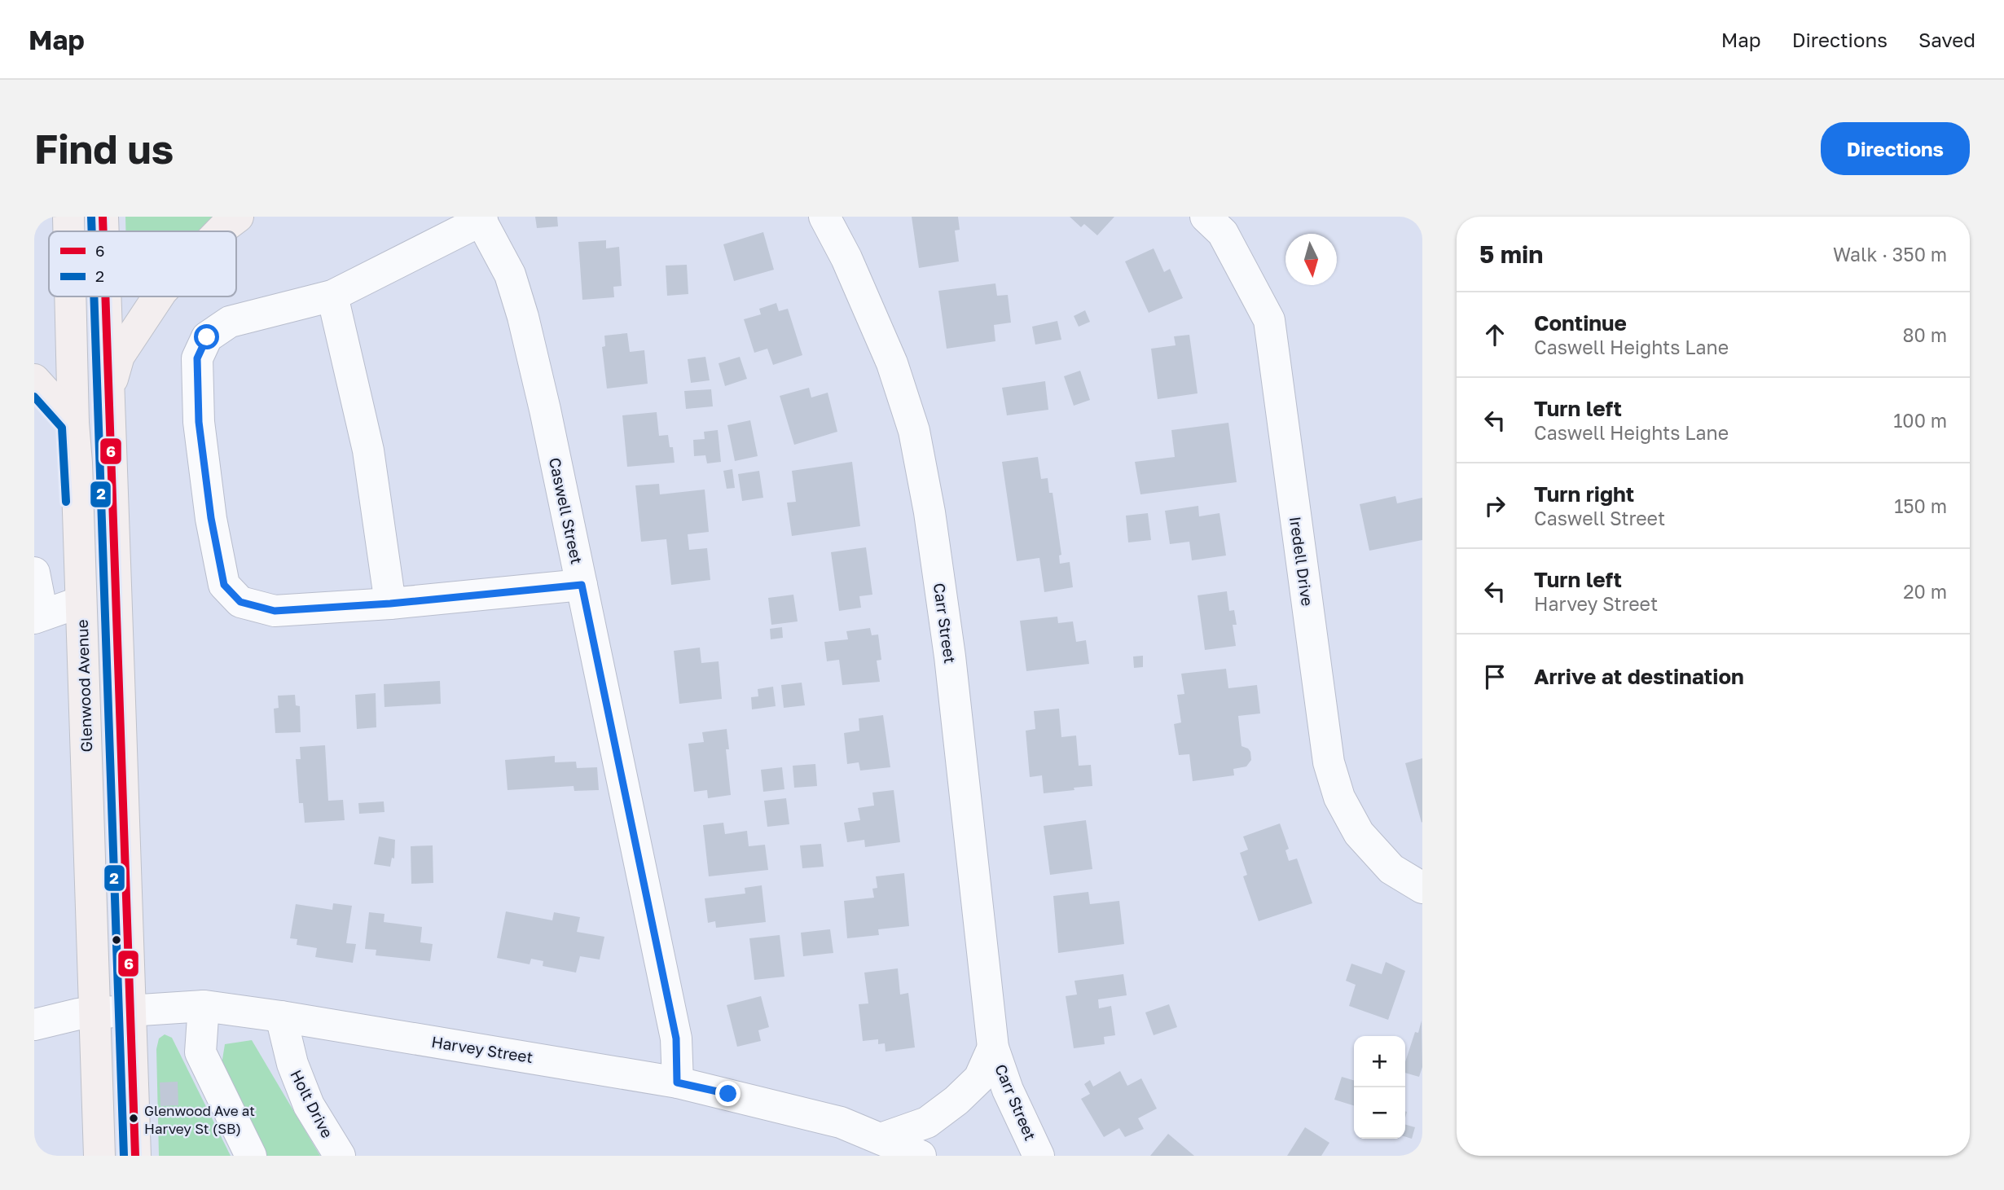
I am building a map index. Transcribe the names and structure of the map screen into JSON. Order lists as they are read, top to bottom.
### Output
{
  "streets": {
    "main road": ["Glenwood Avenue"],
    "street": [
      "Caswell Street",
      "Iredell Drive",
      "Carr Street",
      "Harvey Street",
      "Holt Drive"
    ]
  },
  "crossings": [
    ["Caswell Street", "Harvey Street"],
    ["Carr Street", "Harvey Street"],
    ["Glenwood Avenue", "Harvey Street"],
    ["Harvey Street", "Holt Drive"]
  ],
  "places": ["Glenwood Ave at Harvey St (SB)"],
  "lines": ["transit line 6", "transit line 2"],
  "legend": ["6", "2"],
  "north": "bottom",
  "page": {
    "header": "Map",
    "nav": ["Map", "Directions", "Saved"],
    "buttons": "Directions",
    "title": "Find us",
    "heading": ["5 min", "Walk · 350 m"],
    "list": [
      ["Continue", "Caswell Heights Lane", "80 m"],
      ["Turn left", "Caswell Heights Lane", "100 m"],
      ["Turn right", "Caswell Street", "150 m"],
      ["Turn left", "Harvey Street", "20 m"],
      "Arrive at destination"
    ],
    "map_buttons": ["+", "−"]
  }
}
